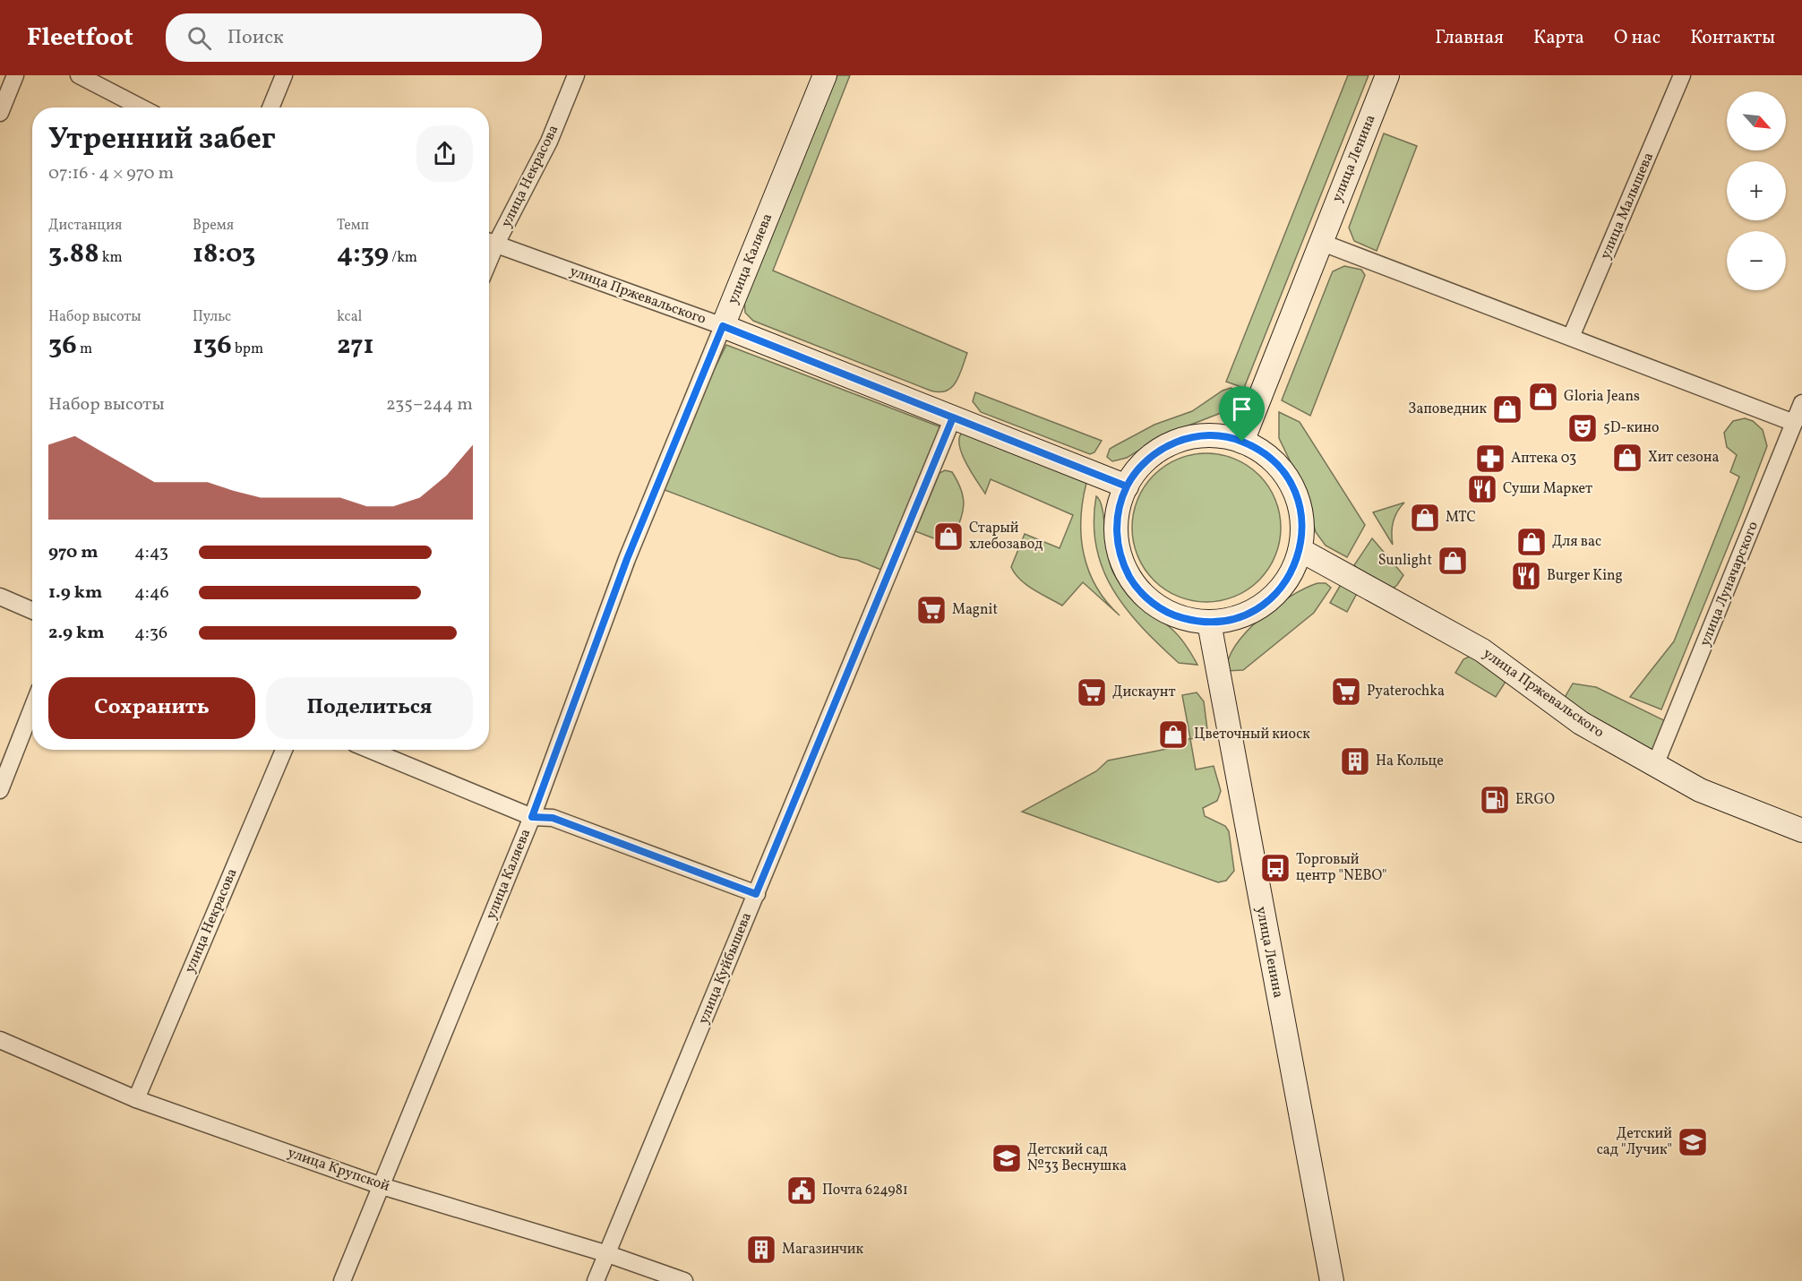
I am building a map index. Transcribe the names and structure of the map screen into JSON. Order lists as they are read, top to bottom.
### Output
{
  "streets": {
    "street": [
      "улица Ленина",
      "улица Некрасова",
      "улица Малышева",
      "улица Каляева",
      "улица Пржевальского",
      "улица Луначарского",
      "улица Куйбышева",
      "улица Крупской"
    ]
  },
  "crossings": [
    ["улица Ленина", "улица Пржевальского"],
    ["улица Некрасова", "улица Пржевальского"],
    ["улица Некрасова", "улица Крупской"],
    ["улица Каляева", "улица Пржевальского"],
    ["улица Каляева", "улица Крупской"],
    ["улица Пржевальского", "улица Луначарского"],
    ["улица Пржевальского", "улица Куйбышева"],
    ["улица Куйбышева", "улица Крупской"]
  ],
  "places": {
    "shop": [
      "Gloria Jeans",
      "Заповедник",
      "Хит сезона",
      "МТС",
      "Старый хлебозавод",
      "Для вас",
      "Sunlight",
      "Цветочный киоск"
    ],
    "theatre": ["5D-кино"],
    "pharmacy": ["Аптека 03"],
    "restaurant": ["Суши Маркет", "Burger King"],
    "supermarket": ["Magnit", "Pyaterochka", "Дискаунт"],
    "building": ["На Кольце", "Магазинчик"],
    "fuel station": ["ERGO"],
    "bus stop": ["Торговый центр \"NEBO\""],
    "school or university": ["Детский сад \"Лучик\"", "Детский сад №33 Веснушка"],
    "public building": ["Почта 624981"]
  },
  "north": "bottom right",
  "page": {
    "header": "Fleetfoot",
    "search": "Поиск",
    "nav": [
      "Главная",
      "Карта",
      "О нас",
      "Контакты"
    ],
    "map_buttons": ["+", "−"],
    "heading": ["Утренний забег", "07:16 · 4 × 970 m"],
    "stats": [
      ["Дистанция", "3.88 km"],
      ["Время", "18:03"],
      ["Темп", "4:39 /km"],
      ["Набор высоты", "36 m"],
      ["Пульс", "136 bpm"],
      ["kcal", "271"]
    ],
    "chart": ["Набор высоты", "235–244 m"],
    "list": [
      {
        "name": "970 m",
        "note": "4:43"
      },
      {
        "name": "1.9 km",
        "note": "4:46"
      },
      {
        "name": "2.9 km",
        "note": "4:36"
      }
    ],
    "buttons": ["Сохранить", "Поделиться"]
  }
}
